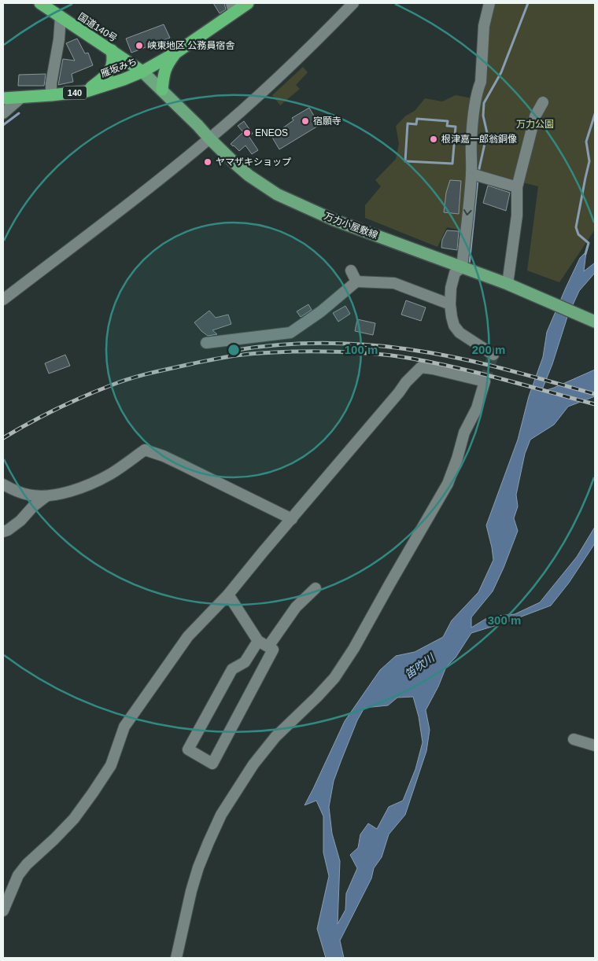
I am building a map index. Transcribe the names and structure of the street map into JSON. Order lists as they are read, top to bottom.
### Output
{
  "streets": {
    "highway": ["国道140号", "雁坂みち", "140"],
    "main road": ["万力小屋敷線"]
  },
  "crossings": [
    ["国道140号", "雁坂みち"],
    ["国道140号", "万力小屋敷線"],
    ["雁坂みち", "万力小屋敷線"]
  ],
  "water": ["笛吹川"],
  "parks": ["万力公園"],
  "places": [
    "峡東地区 公務員宿舎",
    "宿願寺",
    "ENEOS",
    "根津嘉一郎翁銅像",
    "ヤマザキショップ"
  ],
  "rings": ["100 m", "200 m", "300 m"]
}
